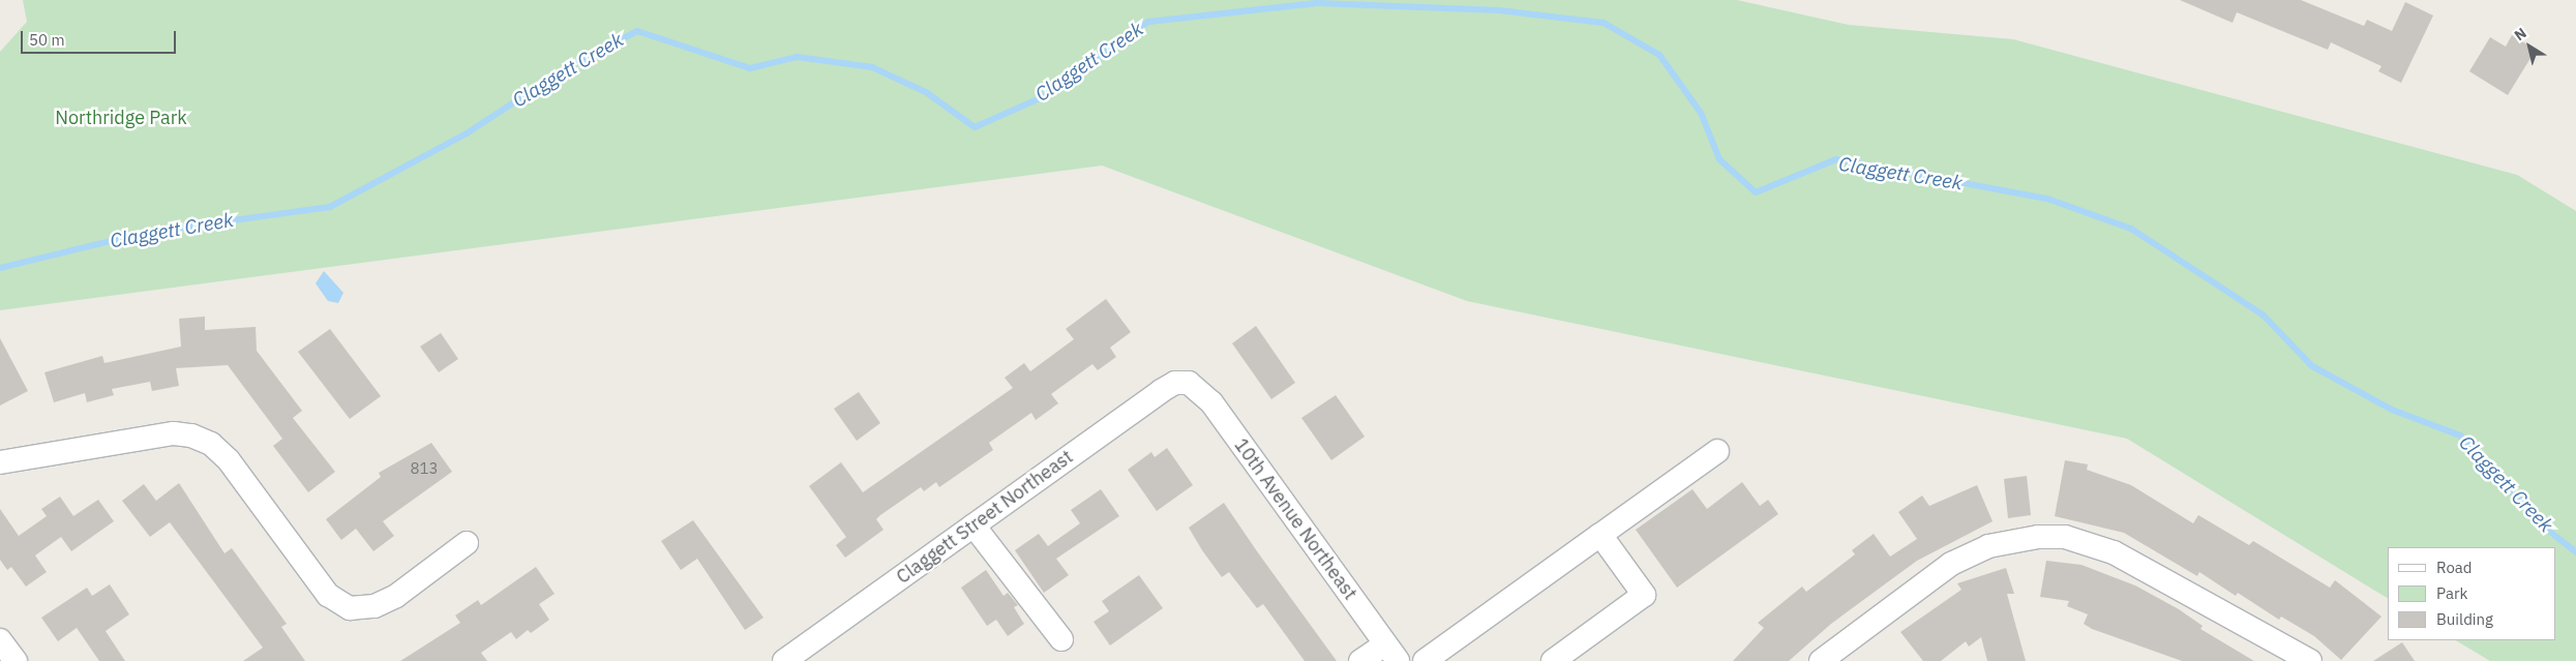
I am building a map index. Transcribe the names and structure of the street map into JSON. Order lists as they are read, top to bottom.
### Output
{
  "streets": {
    "street": ["Claggett Street Northeast", "10th Avenue Northeast"]
  },
  "crossings": [
    ["Claggett Street Northeast", "10th Avenue Northeast"]
  ],
  "water": ["Claggett Creek"],
  "parks": ["Northridge Park"],
  "house_numbers": ["813"],
  "legend": ["Road", "Park", "Building"],
  "scale_bar": "50 m",
  "north": "top left"
}
